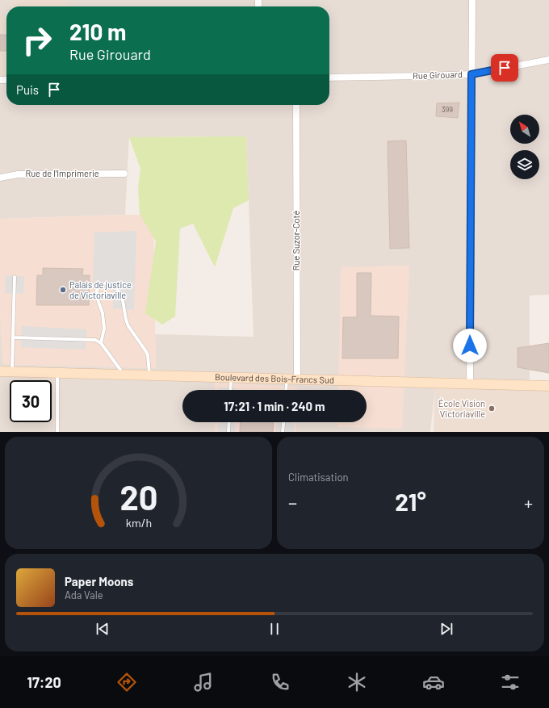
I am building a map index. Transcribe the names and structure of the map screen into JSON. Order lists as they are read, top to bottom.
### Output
{
  "streets": {
    "street": [
      "Rue Girouard",
      "Rue de l'Imprimerie",
      "Rue Suzor-Coté",
      "Boulevard des Bois-Francs Sud"
    ]
  },
  "crossings": [
    ["Rue Suzor-Coté", "Boulevard des Bois-Francs Sud"]
  ],
  "places": ["Palais de justice de Victoriaville", "École Vision Victoriaville"],
  "house_numbers": ["399"],
  "north": "top left",
  "page": {
    "turn": ["210 m", "Rue Girouard"],
    "then": "Puis",
    "limit": "30",
    "trip": "17:21 · 1 min · 240 m",
    "tile": "Climatisation",
    "heat": ["−", "21°", "+"],
    "song": ["Paper Moons", "Ada Vale"],
    "tabs": "17:20",
    "gauge": ["20", "km/h"]
  }
}
